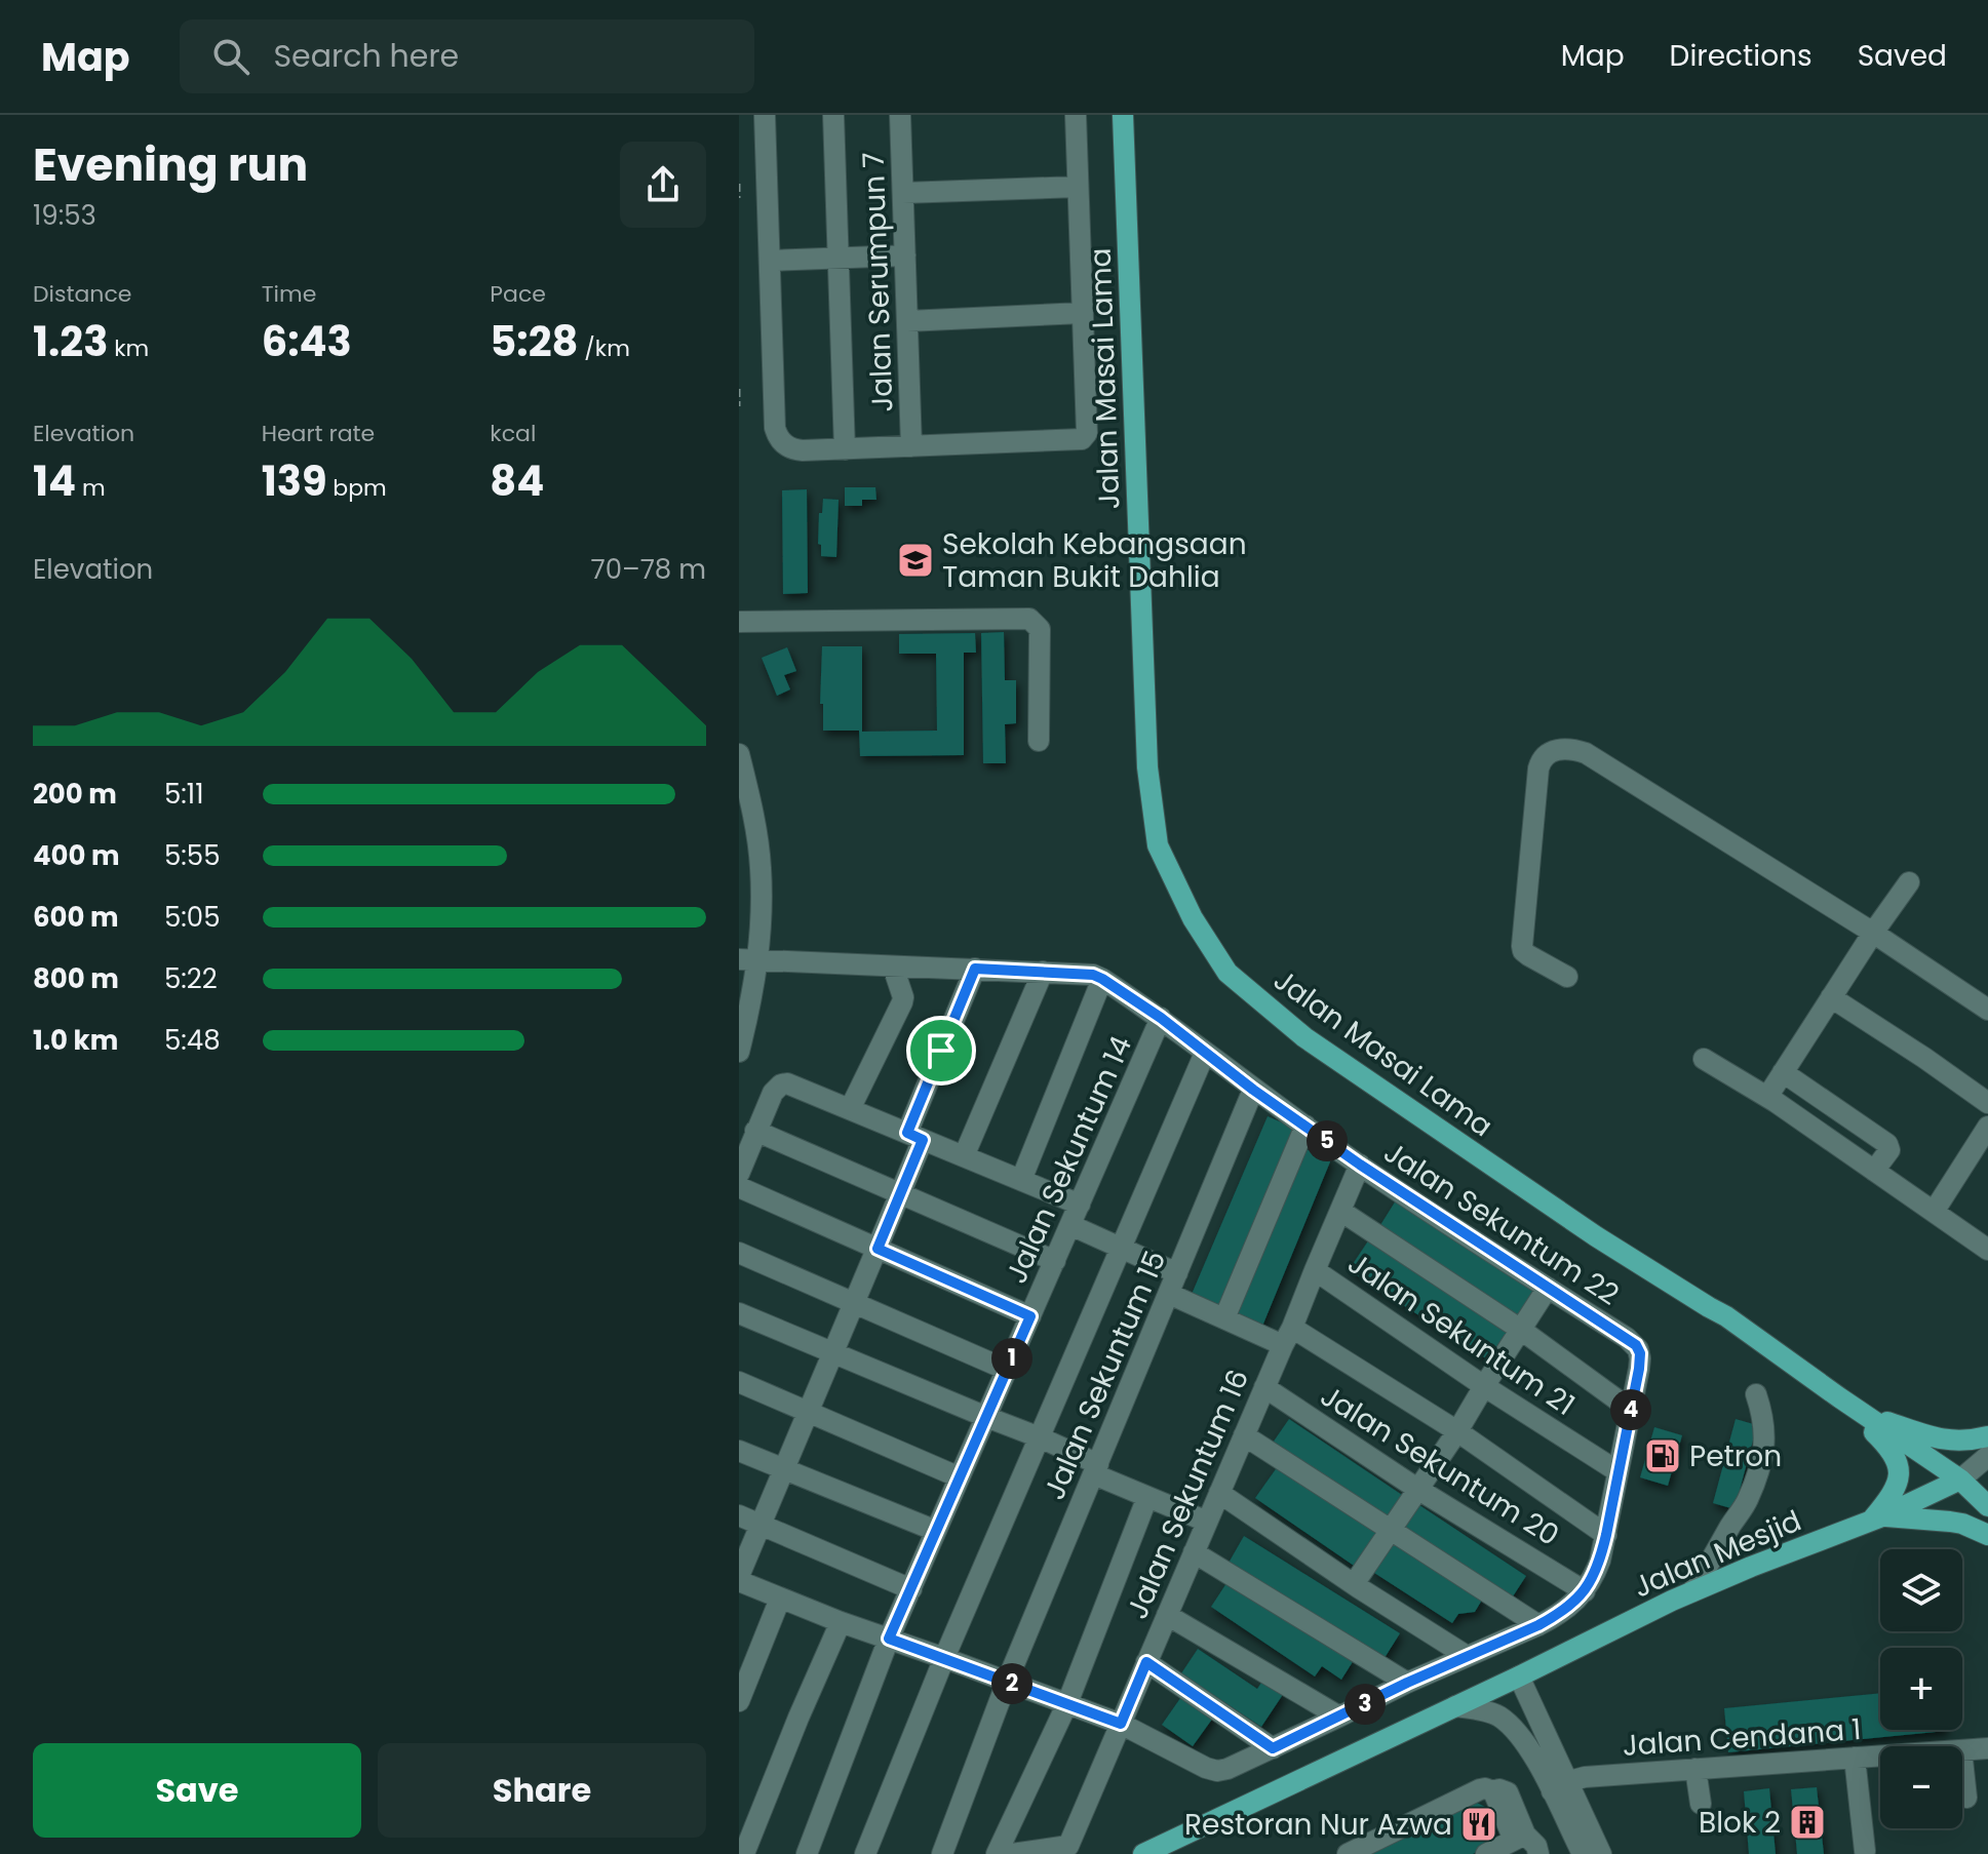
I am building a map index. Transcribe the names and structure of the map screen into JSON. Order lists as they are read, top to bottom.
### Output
{
  "streets": {
    "main road": ["Jalan Masai Lama", "Jalan Mesjid"],
    "street": [
      "Jalan Serumpun 7",
      "Jalan Sekuntum 14",
      "Jalan Sekuntum 22",
      "Jalan Sekuntum 21",
      "Jalan Sekuntum 15",
      "Jalan Sekuntum 20",
      "Jalan Sekuntum 16",
      "Jalan Cendana 1"
    ]
  },
  "crossings": [
    ["Jalan Masai Lama", "Jalan Mesjid"],
    ["Jalan Sekuntum 14", "Jalan Sekuntum 22"],
    ["Jalan Sekuntum 22", "Jalan Sekuntum 15"],
    ["Jalan Sekuntum 22", "Jalan Sekuntum 16"],
    ["Jalan Sekuntum 21", "Jalan Sekuntum 16"],
    ["Jalan Sekuntum 20", "Jalan Sekuntum 16"]
  ],
  "places": {
    "school or university": ["Sekolah Kebangsaan Taman Bukit Dahlia"],
    "fuel station": ["Petron"],
    "building": ["Blok 2"],
    "restaurant": ["Restoran Nur Azwa"]
  },
  "page": {
    "header": "Map",
    "search": "Search here",
    "nav": ["Map", "Directions", "Saved"],
    "heading": ["Evening run", "19:53"],
    "stats": [
      ["Distance", "1.23 km"],
      ["Time", "6:43"],
      ["Pace", "5:28 /km"],
      ["Elevation", "14 m"],
      ["Heart rate", "139 bpm"],
      ["kcal", "84"]
    ],
    "chart": ["Elevation", "70–78 m"],
    "list": [
      {
        "name": "200 m",
        "note": "5:11"
      },
      {
        "name": "400 m",
        "note": "5:55"
      },
      {
        "name": "600 m",
        "note": "5:05"
      },
      {
        "name": "800 m",
        "note": "5:22"
      },
      {
        "name": "1.0 km",
        "note": "5:48"
      }
    ],
    "pins": [
      "5",
      "1",
      "4",
      "2",
      "3"
    ],
    "map_buttons": ["+", "−"],
    "buttons": ["Save", "Share"]
  }
}
